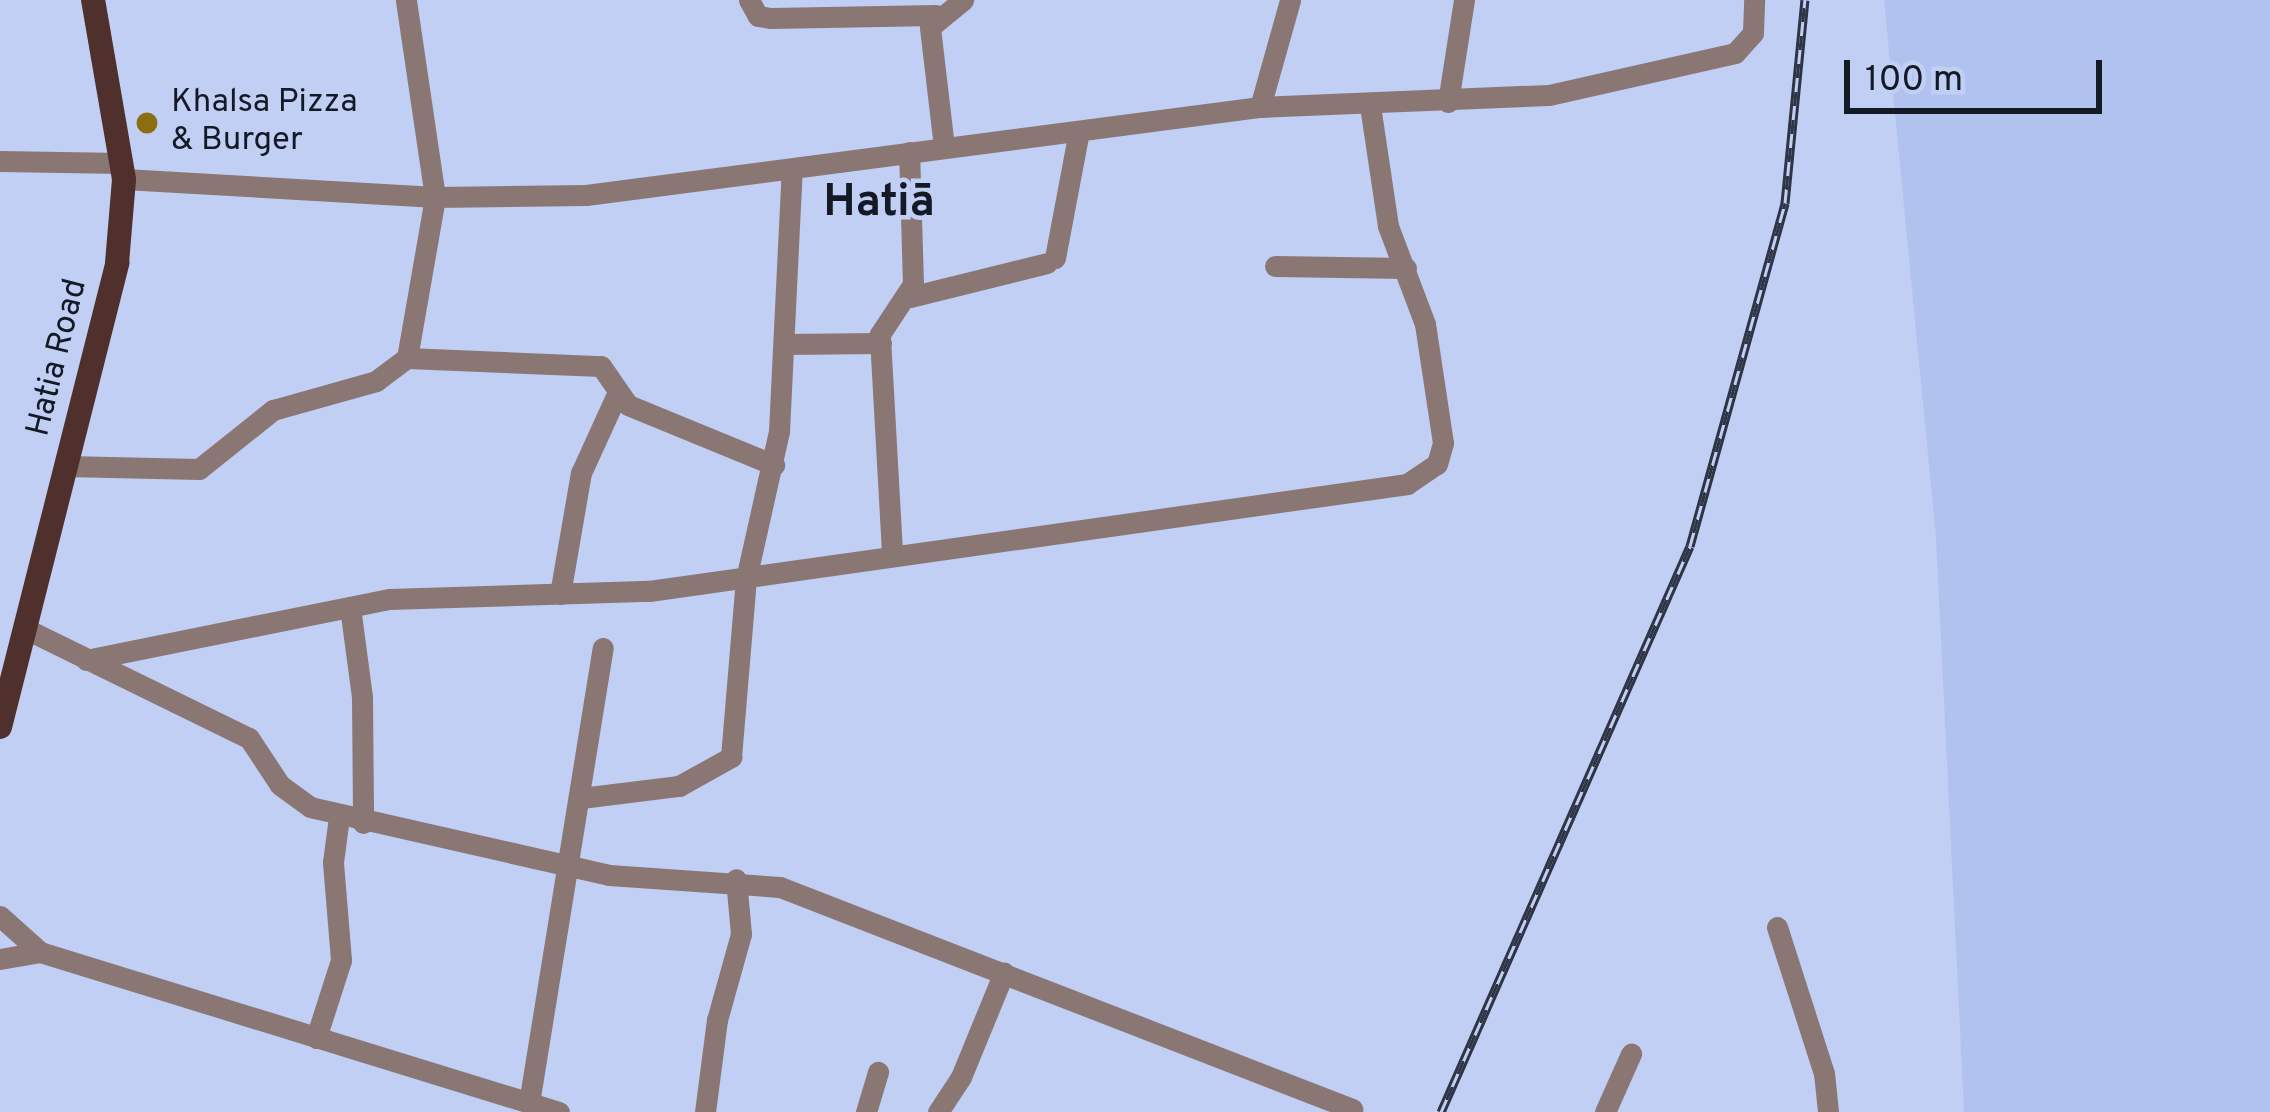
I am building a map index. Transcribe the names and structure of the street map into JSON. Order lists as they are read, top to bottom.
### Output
{
  "streets": {
    "main road": ["Hatia Road"]
  },
  "districts": ["Hatiā"],
  "places": ["Khalsa Pizza & Burger"],
  "scale_bar": "100 m"
}
